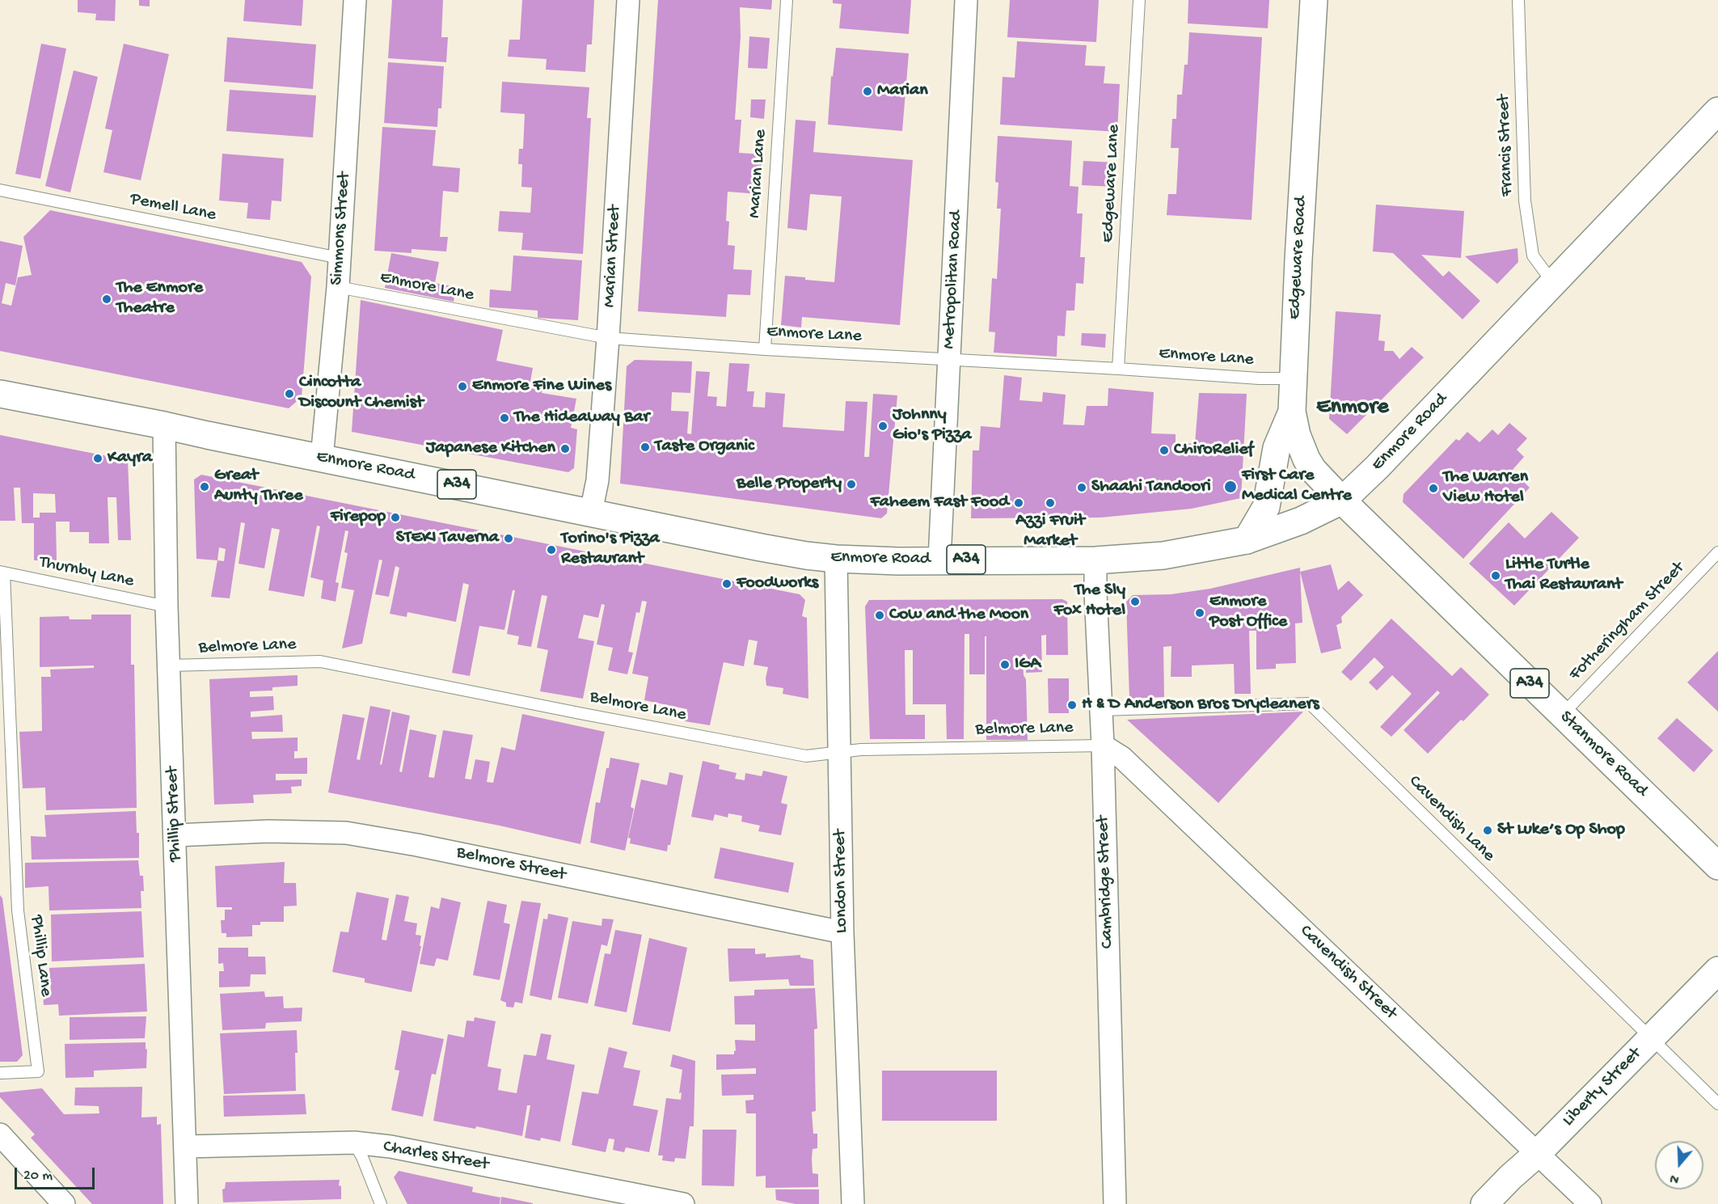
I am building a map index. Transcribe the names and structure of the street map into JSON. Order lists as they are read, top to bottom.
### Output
{
  "streets": {
    "main road": [
      "Edgeware Road",
      "Enmore Road",
      "A34",
      "Stanmore Road",
      "Liberty Street"
    ],
    "street": [
      "Simmons Street",
      "Marian Street",
      "Metropolitan Road",
      "Phillip Street",
      "Belmore Street",
      "London Street",
      "Cambridge Street",
      "Cavendish Street",
      "Charles Street"
    ],
    "lane": [
      "Francis Street",
      "Marian Lane",
      "Edgeware Lane",
      "Pemell Lane",
      "Enmore Lane",
      "Thurnby Lane",
      "Fotheringham Street",
      "Belmore Lane",
      "Cavendish Lane",
      "Phillip Lane"
    ]
  },
  "crossings": [
    ["Francis Street", "Enmore Road"],
    ["Marian Lane", "Enmore Lane"],
    ["Edgeware Lane", "Enmore Lane"],
    ["Pemell Lane", "Simmons Street"],
    ["Simmons Street", "Enmore Lane"],
    ["Simmons Street", "Enmore Road"],
    ["Marian Street", "Enmore Lane"],
    ["Marian Street", "Enmore Road"],
    ["Edgeware Road", "Enmore Lane"],
    ["Edgeware Road", "Enmore Road"],
    ["Edgeware Road", "Stanmore Road"],
    ["Metropolitan Road", "Enmore Lane"],
    ["Metropolitan Road", "Enmore Road"],
    ["Enmore Road", "Stanmore Road"],
    ["Enmore Road", "Phillip Street"],
    ["Enmore Road", "London Street"],
    ["Enmore Road", "Cambridge Street"],
    ["Thurnby Lane", "Phillip Street"],
    ["Thurnby Lane", "Phillip Lane"],
    ["Fotheringham Street", "Stanmore Road"],
    ["Belmore Lane", "Phillip Street"],
    ["Belmore Lane", "London Street"],
    ["Belmore Lane", "Cambridge Street"],
    ["Belmore Lane", "Cavendish Street"],
    ["Phillip Street", "Belmore Street"],
    ["Phillip Street", "Charles Street"],
    ["Cavendish Lane", "Cambridge Street"],
    ["Cavendish Lane", "Liberty Street"],
    ["Belmore Street", "London Street"],
    ["Cambridge Street", "Cavendish Street"],
    ["Cavendish Street", "Liberty Street"]
  ],
  "districts": ["Enmore"],
  "places": [
    "Marian",
    "The Enmore Theatre",
    "Enmore Fine Wines",
    "Cincotta Discount Chemist",
    "The Hideaway Bar",
    "Johnny Gio's Pizza",
    "Taste Organic",
    "Japanese Kitchen",
    "ChiroRelief",
    "Kayra",
    "Belle Property",
    "Great Aunty Three",
    "First Care Medical Centre",
    "Shaahi Tandoori",
    "The Warren View Hotel",
    "Faheem Fast Food",
    "Azzi Fruit Market",
    "Firepop",
    "STEKI Taverna",
    "Torino's Pizza Restaurant",
    "Little Turtle Thai Restaurant",
    "Foodworks",
    "The Sly Fox Hotel",
    "Enmore Post Office",
    "Cow and the Moon",
    "IGA",
    "H & D Anderson Bros Drycleaners",
    "St Luke’s Op Shop"
  ],
  "scale_bar": "20 m",
  "north": "bottom"
}
